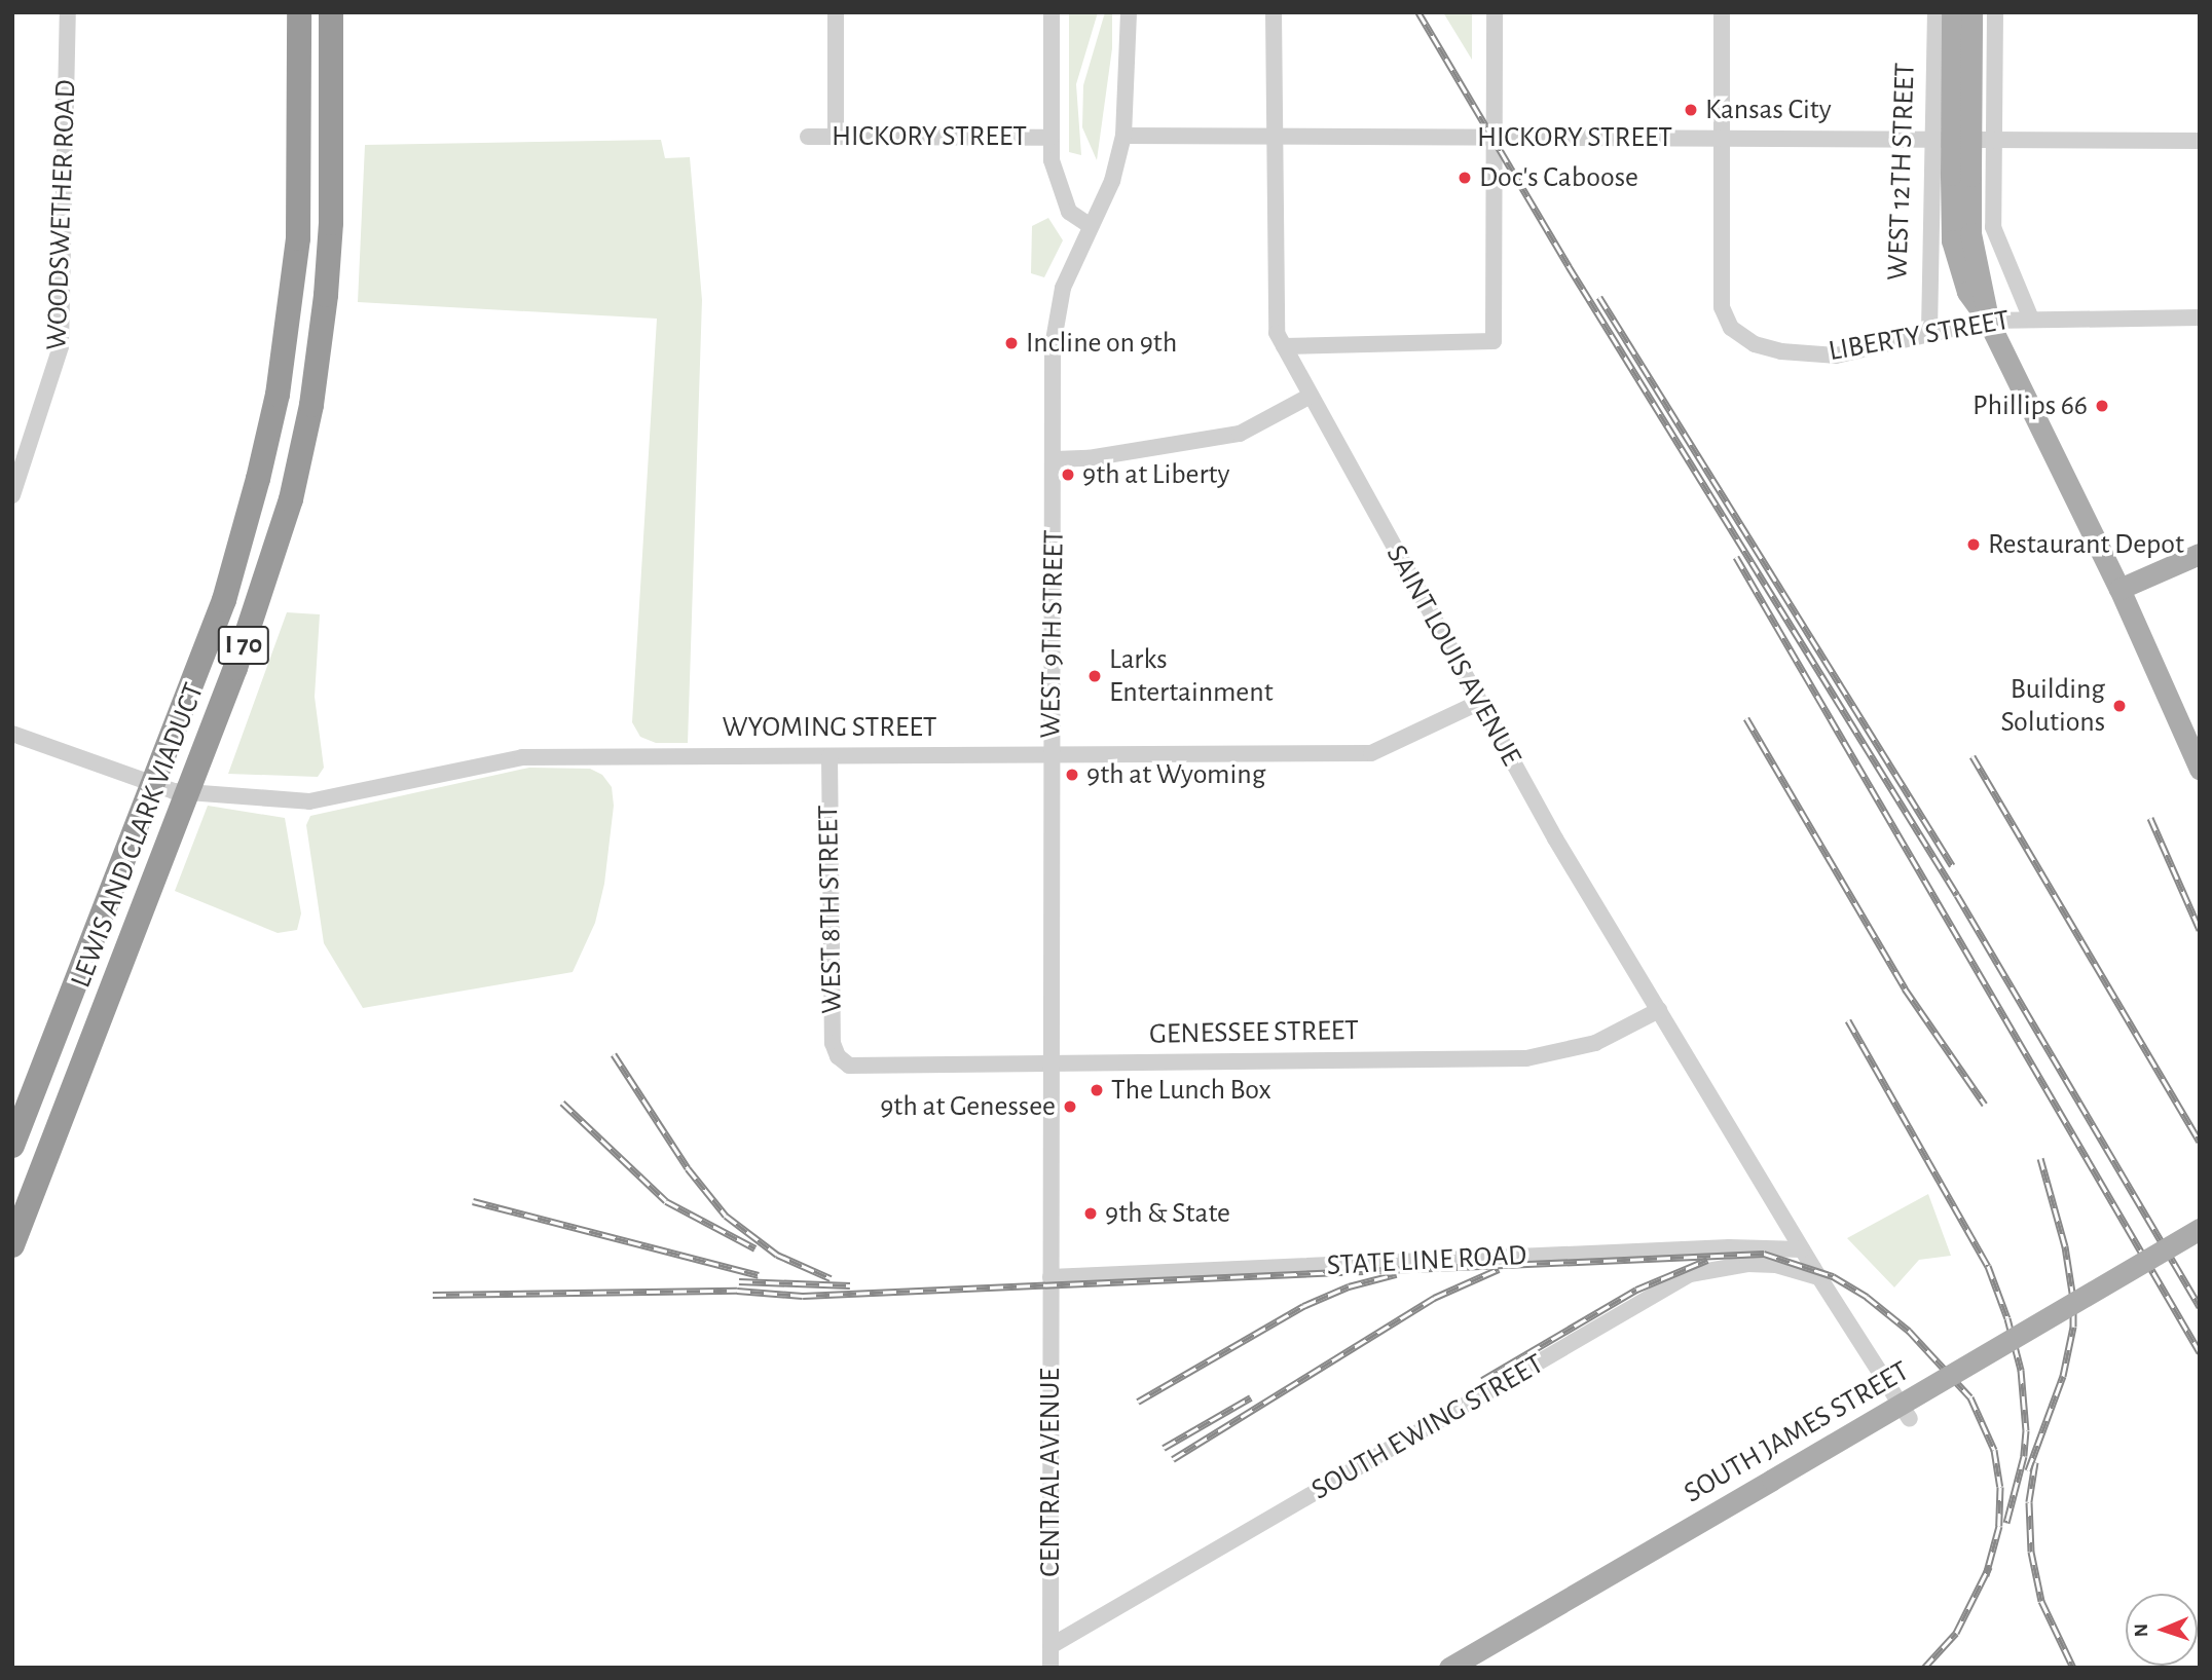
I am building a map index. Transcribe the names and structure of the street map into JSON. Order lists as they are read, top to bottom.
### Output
{
  "streets": {
    "highway": ["I 70", "LEWIS AND CLARK VIADUCT"],
    "main road": ["WEST 12TH STREET", "SOUTH JAMES STREET"],
    "street": [
      "HICKORY STREET",
      "WOODSWETHER ROAD",
      "LIBERTY STREET",
      "WEST 9TH STREET",
      "SAINT LOUIS AVENUE",
      "WYOMING STREET",
      "WEST 8TH STREET",
      "GENESSEE STREET",
      "STATE LINE ROAD",
      "SOUTH EWING STREET",
      "CENTRAL AVENUE"
    ]
  },
  "crossings": [
    ["HICKORY STREET", "WEST 12TH STREET"],
    ["HICKORY STREET", "LIBERTY STREET"],
    ["HICKORY STREET", "WEST 9TH STREET"],
    ["HICKORY STREET", "SAINT LOUIS AVENUE"],
    ["WEST 12TH STREET", "LIBERTY STREET"],
    ["WEST 9TH STREET", "WYOMING STREET"],
    ["WEST 9TH STREET", "GENESSEE STREET"],
    ["WEST 9TH STREET", "STATE LINE ROAD"],
    ["WEST 9TH STREET", "CENTRAL AVENUE"],
    ["SAINT LOUIS AVENUE", "WYOMING STREET"],
    ["SAINT LOUIS AVENUE", "GENESSEE STREET"],
    ["SAINT LOUIS AVENUE", "STATE LINE ROAD"],
    ["SAINT LOUIS AVENUE", "SOUTH EWING STREET"],
    ["WYOMING STREET", "WEST 8TH STREET"],
    ["WEST 8TH STREET", "GENESSEE STREET"],
    ["STATE LINE ROAD", "CENTRAL AVENUE"],
    ["SOUTH EWING STREET", "CENTRAL AVENUE"]
  ],
  "places": [
    "Kansas City",
    "Doc's Caboose",
    "Incline on 9th",
    "Phillips 66",
    "9th at Liberty",
    "Restaurant Depot",
    "Larks Entertainment",
    "Building Solutions",
    "9th at Wyoming",
    "The Lunch Box",
    "9th at Genessee",
    "9th & State"
  ],
  "north": "left"
}
